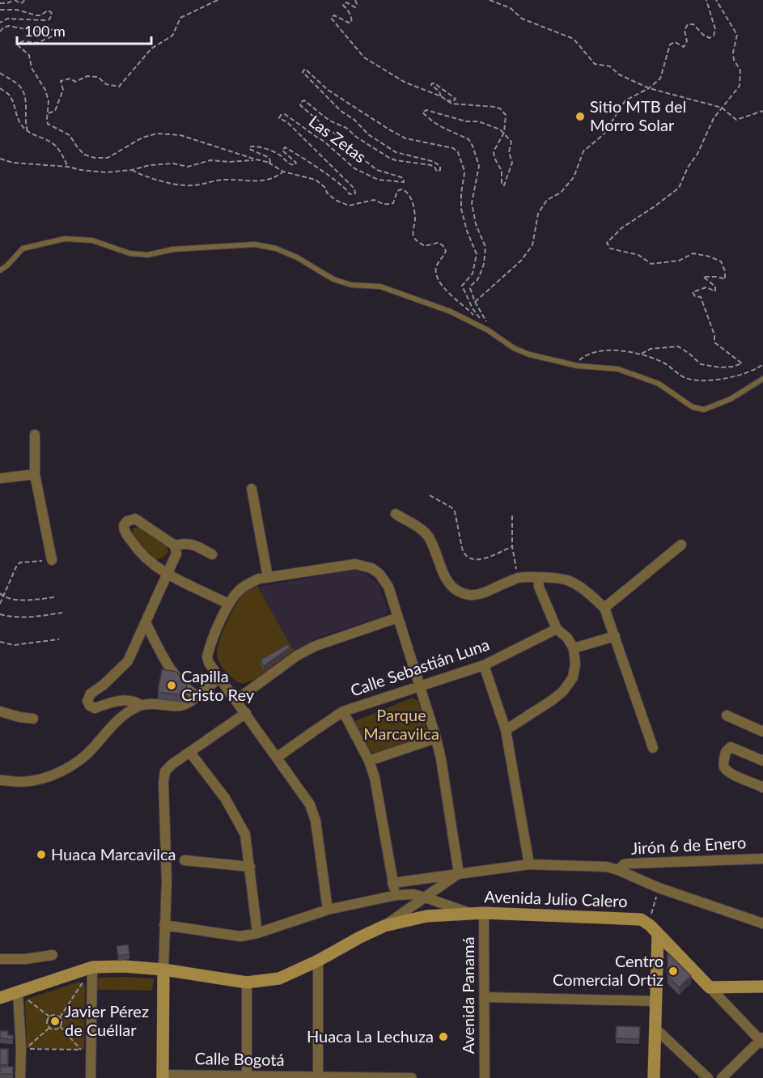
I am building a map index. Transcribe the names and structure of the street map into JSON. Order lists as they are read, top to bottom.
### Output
{
  "streets": {
    "street": [
      "Calle Sebastián Luna",
      "Jirón 6 de Enero",
      "Avenida Julio Calero",
      "Avenida Panamá",
      "Calle Bogotá"
    ],
    "path": ["Las Zetas"]
  },
  "crossings": [
    ["Avenida Julio Calero", "Avenida Panamá"]
  ],
  "parks": ["Parque Marcavilca"],
  "places": [
    "Sitio MTB del Morro Solar",
    "Capilla Cristo Rey",
    "Huaca Marcavilca",
    "Centro Comercial Ortiz",
    "Javier Pérez de Cuéllar",
    "Huaca La Lechuza"
  ],
  "scale_bar": "100 m"
}
